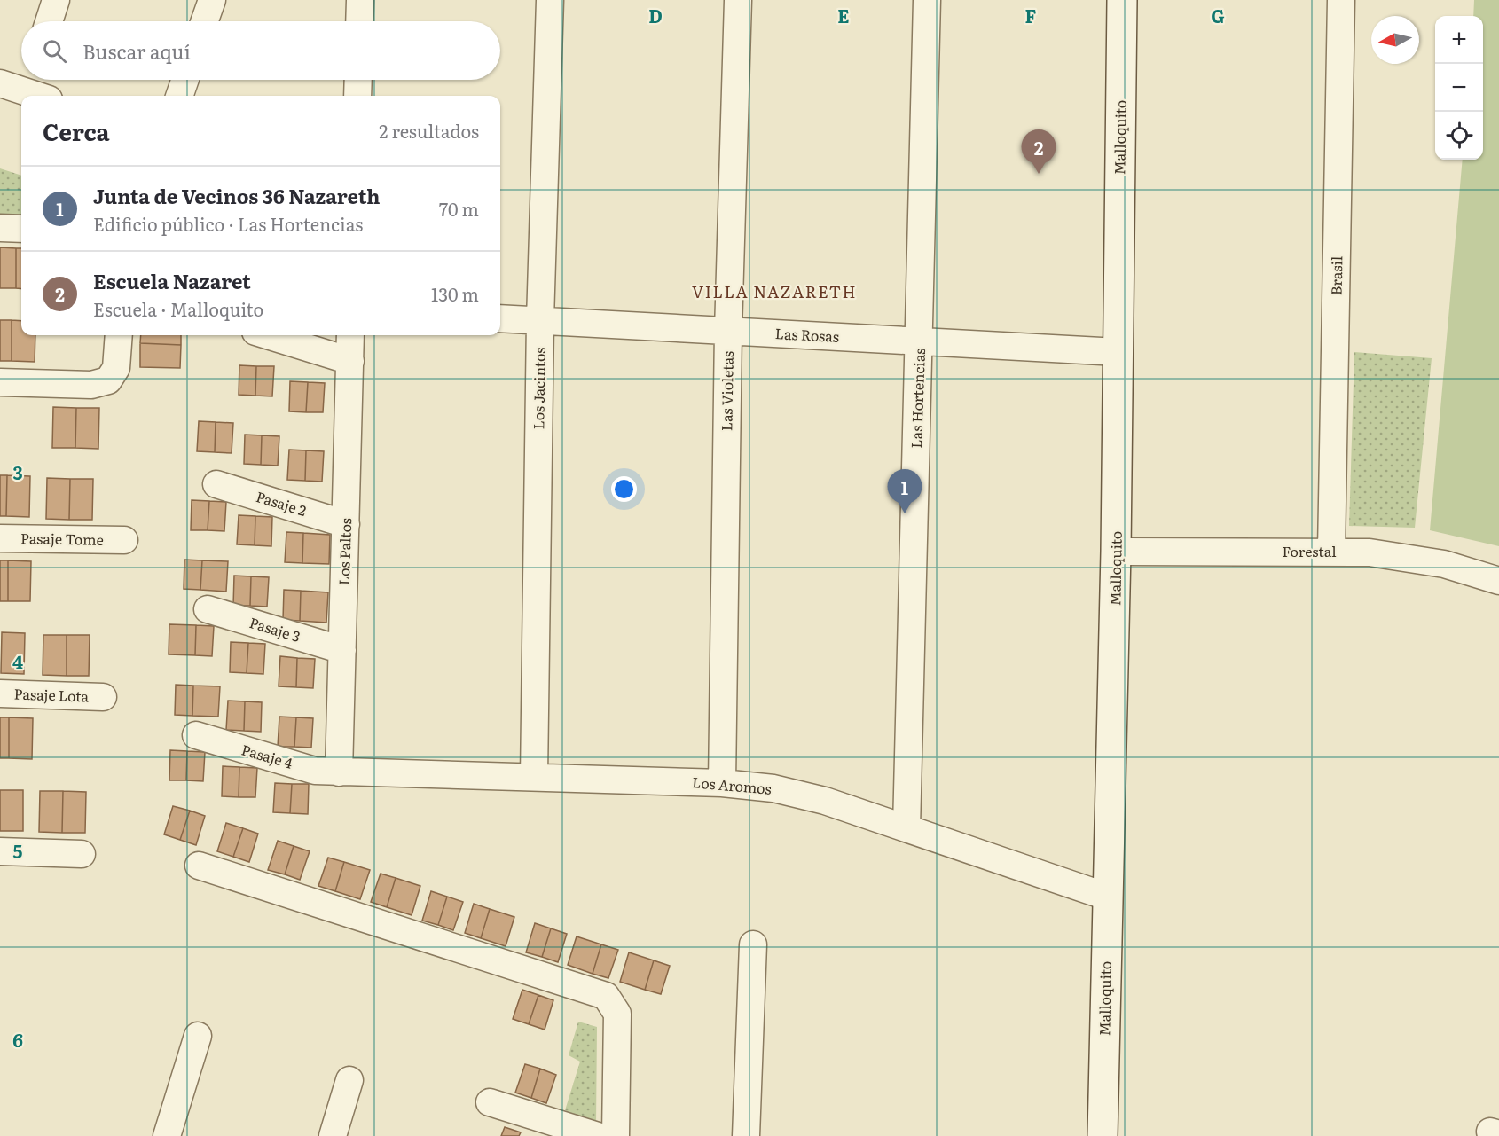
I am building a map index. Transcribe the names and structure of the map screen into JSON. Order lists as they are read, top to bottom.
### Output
{
  "streets": {
    "street": [
      "Malloquito",
      "Brasil",
      "Las Rosas",
      "Los Jacintos",
      "Las Violetas",
      "Las Hortencias",
      "Pasaje 2",
      "Pasaje Tome",
      "Los Paltos",
      "Forestal",
      "Pasaje 3",
      "Pasaje Lota",
      "Pasaje 4",
      "Los Aromos"
    ]
  },
  "crossings": [
    ["Malloquito", "Las Rosas"],
    ["Malloquito", "Forestal"],
    ["Malloquito", "Los Aromos"],
    ["Brasil", "Forestal"],
    ["Las Rosas", "Los Jacintos"],
    ["Las Rosas", "Las Violetas"],
    ["Las Rosas", "Las Hortencias"],
    ["Los Jacintos", "Los Aromos"],
    ["Las Violetas", "Los Aromos"],
    ["Las Hortencias", "Los Aromos"],
    ["Pasaje 2", "Los Paltos"],
    ["Los Paltos", "Pasaje 3"],
    ["Los Paltos", "Pasaje 4"],
    ["Los Paltos", "Los Aromos"],
    ["Pasaje 4", "Los Aromos"]
  ],
  "districts": ["VILLA NAZARETH"],
  "north": "left",
  "page": {
    "map_buttons": ["+", "−"],
    "search": "Buscar aquí",
    "heading": ["Cerca", "2 resultados"],
    "pins": ["2", "1"],
    "list": [
      {
        "mark": "1",
        "name": "Junta de Vecinos 36 Nazareth",
        "note": "Edificio público · Las Hortencias",
        "value": "70 m"
      },
      {
        "mark": "2",
        "name": "Escuela Nazaret",
        "note": "Escuela · Malloquito",
        "value": "130 m"
      }
    ]
  },
  "grid": {
    "columns": [
      "D",
      "E",
      "F",
      "G"
    ],
    "rows": [
      "3",
      "4",
      "5",
      "6"
    ]
  }
}
